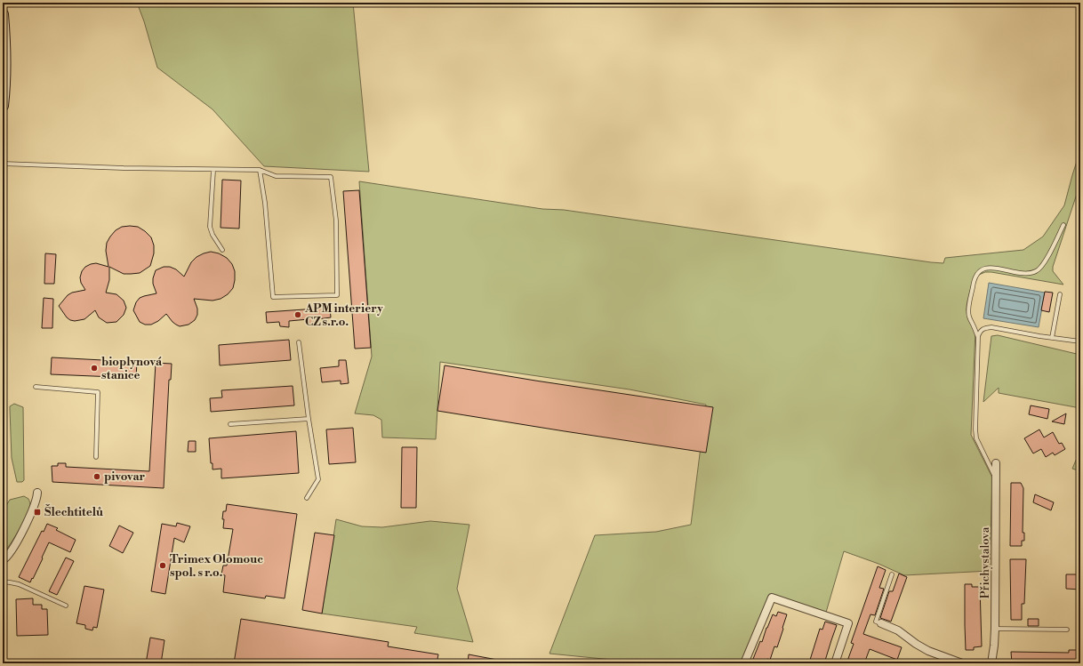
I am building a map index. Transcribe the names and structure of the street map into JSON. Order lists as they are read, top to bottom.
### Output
{
  "streets": {
    "street": ["Přichystalova"]
  },
  "places": {
    "other": [
      "APM interiery CZ s.r.o.",
      "bioplynová stanice",
      "pivovar",
      "Trimex Olomouc spol. s r.o."
    ],
    "transit": ["Šlechtitelů"]
  }
}
